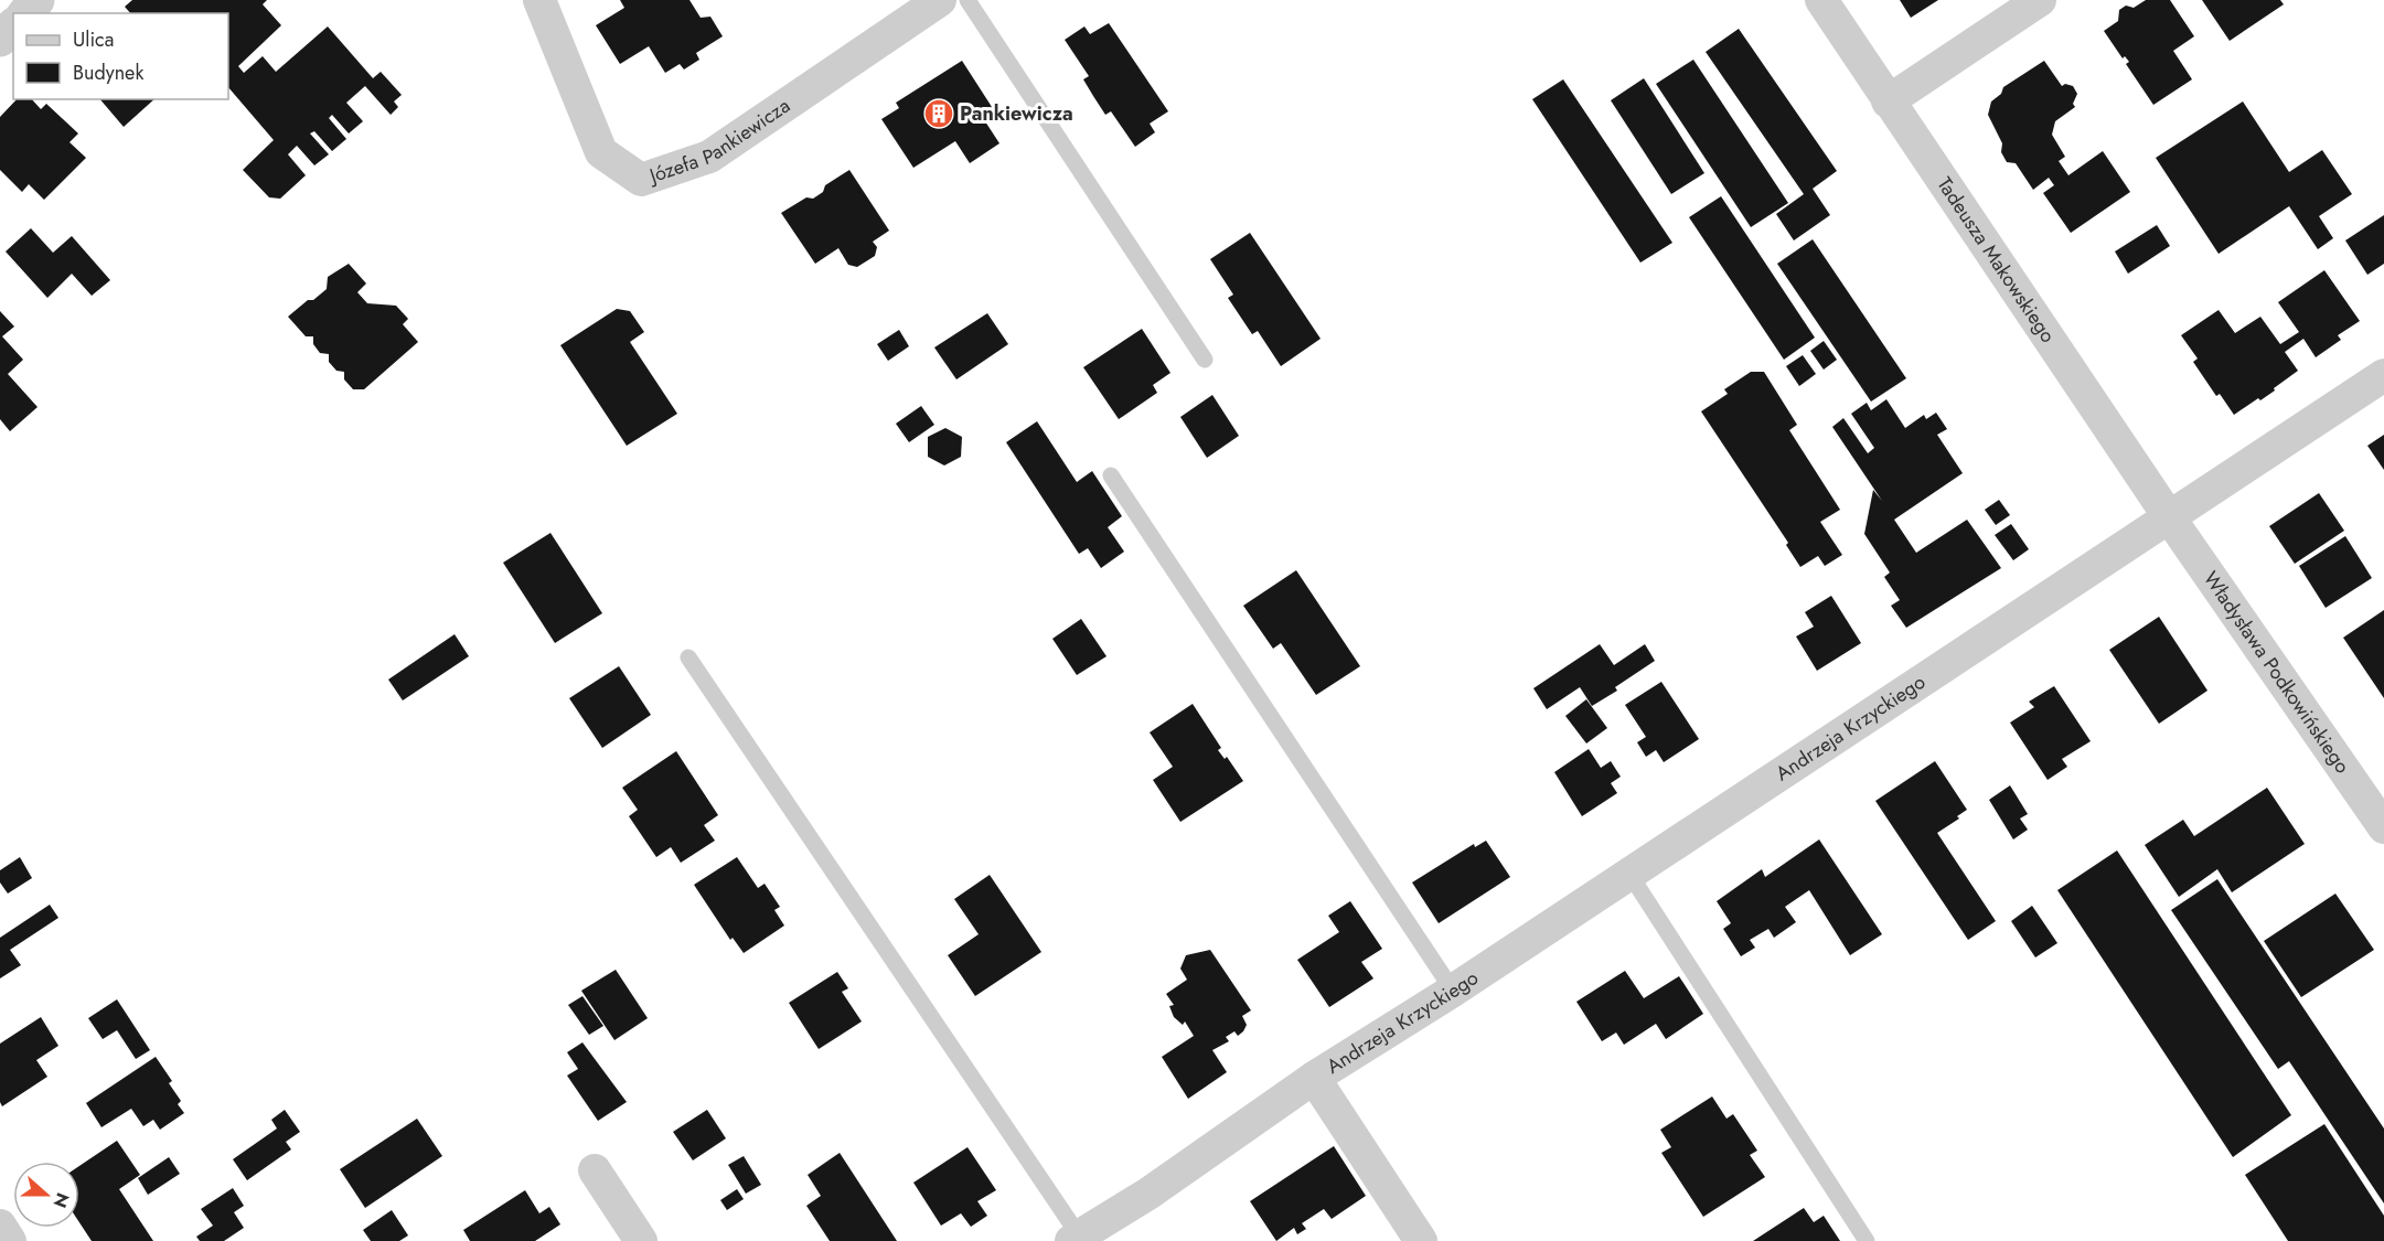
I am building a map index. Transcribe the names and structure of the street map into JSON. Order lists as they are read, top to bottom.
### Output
{
  "streets": {
    "street": [
      "Józefa Pankiewicza",
      "Tadeusza Makowskiego",
      "Władysława Podkowińskiego",
      "Andrzeja Krzyckiego"
    ]
  },
  "crossings": [
    ["Tadeusza Makowskiego", "Władysława Podkowińskiego"],
    ["Tadeusza Makowskiego", "Andrzeja Krzyckiego"],
    ["Władysława Podkowińskiego", "Andrzeja Krzyckiego"]
  ],
  "places": {
    "building": ["Pankiewicza"]
  },
  "legend": ["Ulica", "Budynek"],
  "north": "right"
}
